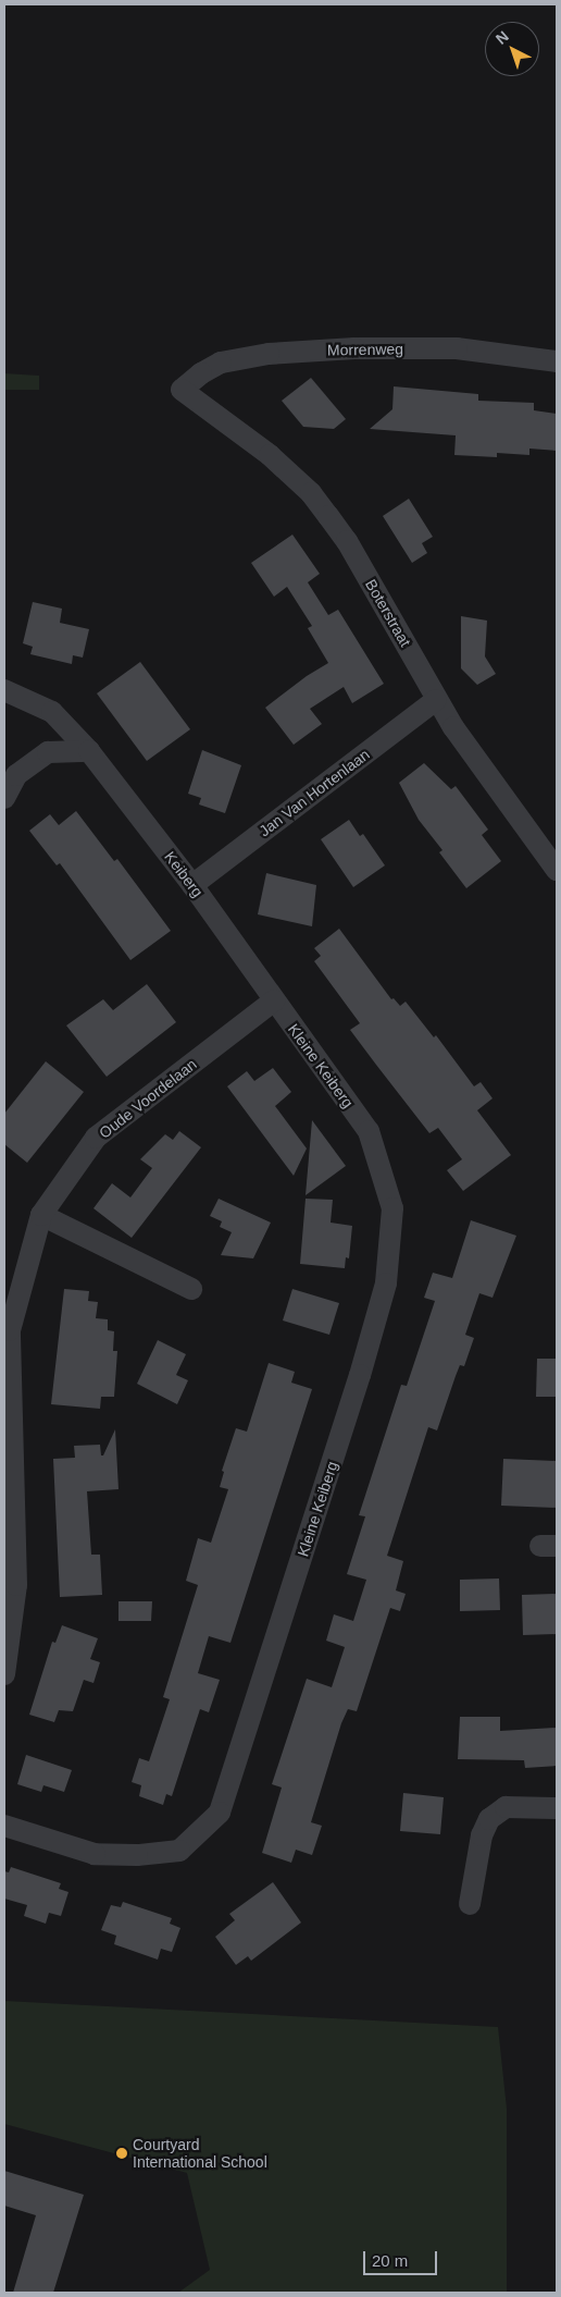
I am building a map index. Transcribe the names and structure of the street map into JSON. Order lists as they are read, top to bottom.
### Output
{
  "streets": {
    "street": [
      "Morrenweg",
      "Boterstraat",
      "Jan Van Hortenlaan",
      "Keiberg",
      "Kleine Keiberg",
      "Oude Voordelaan"
    ]
  },
  "crossings": [
    ["Morrenweg", "Boterstraat"],
    ["Boterstraat", "Jan Van Hortenlaan"],
    ["Jan Van Hortenlaan", "Keiberg"],
    ["Keiberg", "Kleine Keiberg"],
    ["Keiberg", "Oude Voordelaan"],
    ["Kleine Keiberg", "Oude Voordelaan"]
  ],
  "places": ["Courtyard International School"],
  "scale_bar": "20 m",
  "north": "top left"
}
